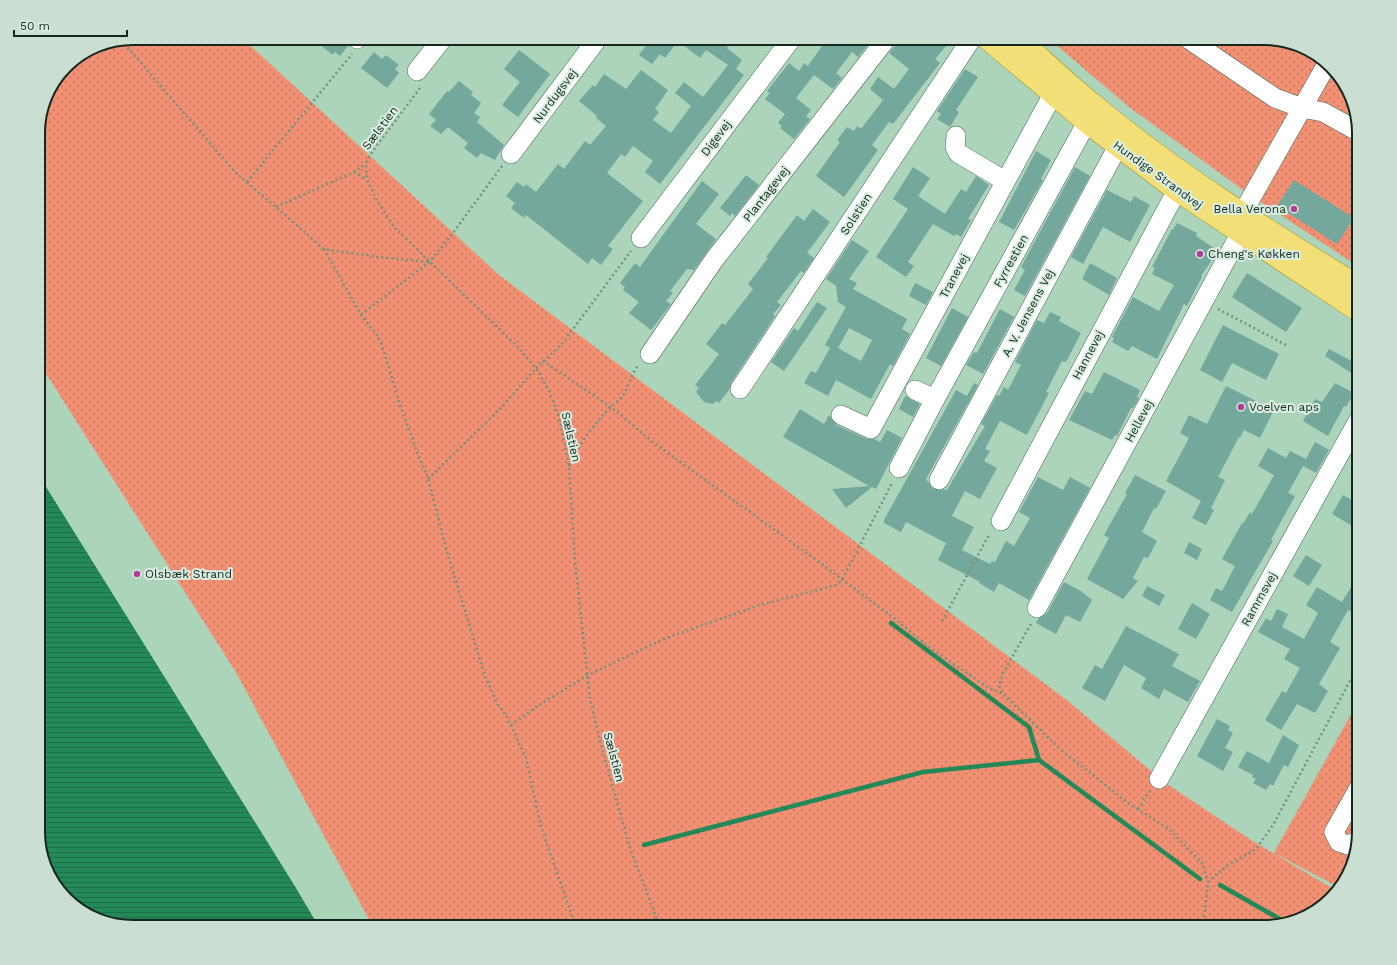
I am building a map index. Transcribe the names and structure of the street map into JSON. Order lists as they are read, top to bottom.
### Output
{
  "streets": {
    "main road": ["Hundige Strandvej"],
    "street": [
      "Nurdugsvej",
      "Digevej",
      "Plantagevej",
      "Solstien",
      "Fyrrestien",
      "Tranevej",
      "A. V. Jensens Vej",
      "Hannevej",
      "Hellevej",
      "Rammsvej"
    ],
    "path": ["Sælstien"]
  },
  "crossings": [
    ["Hundige Strandvej", "Fyrrestien"],
    ["Hundige Strandvej", "Tranevej"],
    ["Hundige Strandvej", "A. V. Jensens Vej"],
    ["Hundige Strandvej", "Hannevej"],
    ["Hundige Strandvej", "Hellevej"]
  ],
  "places": [
    "Bella Verona",
    "Cheng's Køkken",
    "Voelven aps",
    "Olsbæk Strand"
  ],
  "scale_bar": "50 m"
}
